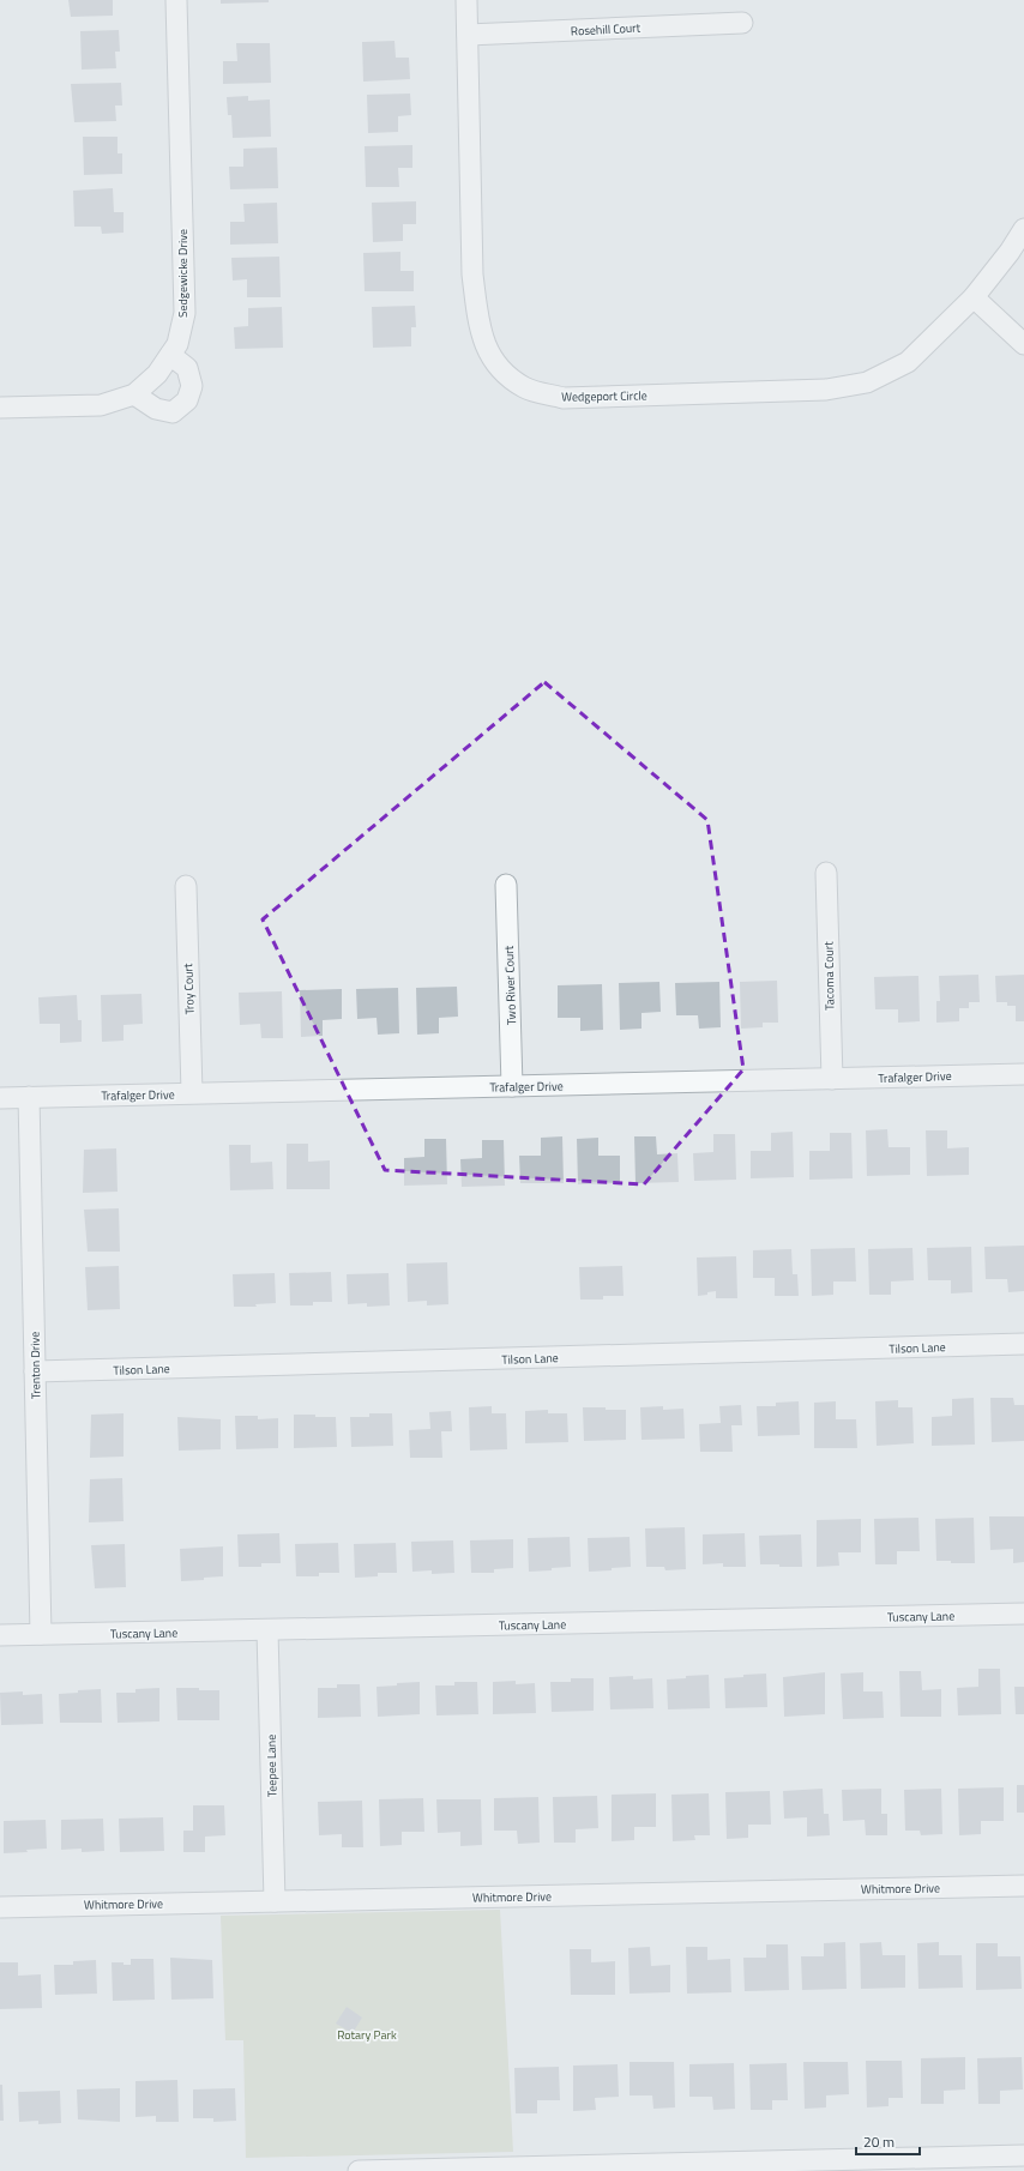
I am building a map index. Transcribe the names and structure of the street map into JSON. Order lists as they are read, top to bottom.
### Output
{
  "streets": {
    "street": [
      "Rosehill Court",
      "Sedgewicke Drive",
      "Wedgeport Circle",
      "Tacoma Court",
      "Two River Court",
      "Troy Court",
      "Trafalger Drive",
      "Tilson Lane",
      "Trenton Drive",
      "Tuscany Lane",
      "Teepee Lane",
      "Whitmore Drive"
    ]
  },
  "crossings": [
    ["Rosehill Court", "Wedgeport Circle"],
    ["Tacoma Court", "Trafalger Drive"],
    ["Two River Court", "Trafalger Drive"],
    ["Troy Court", "Trafalger Drive"],
    ["Trafalger Drive", "Trenton Drive"],
    ["Tilson Lane", "Trenton Drive"],
    ["Trenton Drive", "Tuscany Lane"],
    ["Tuscany Lane", "Teepee Lane"],
    ["Teepee Lane", "Whitmore Drive"]
  ],
  "parks": ["Rotary Park"],
  "scale_bar": "20 m"
}
